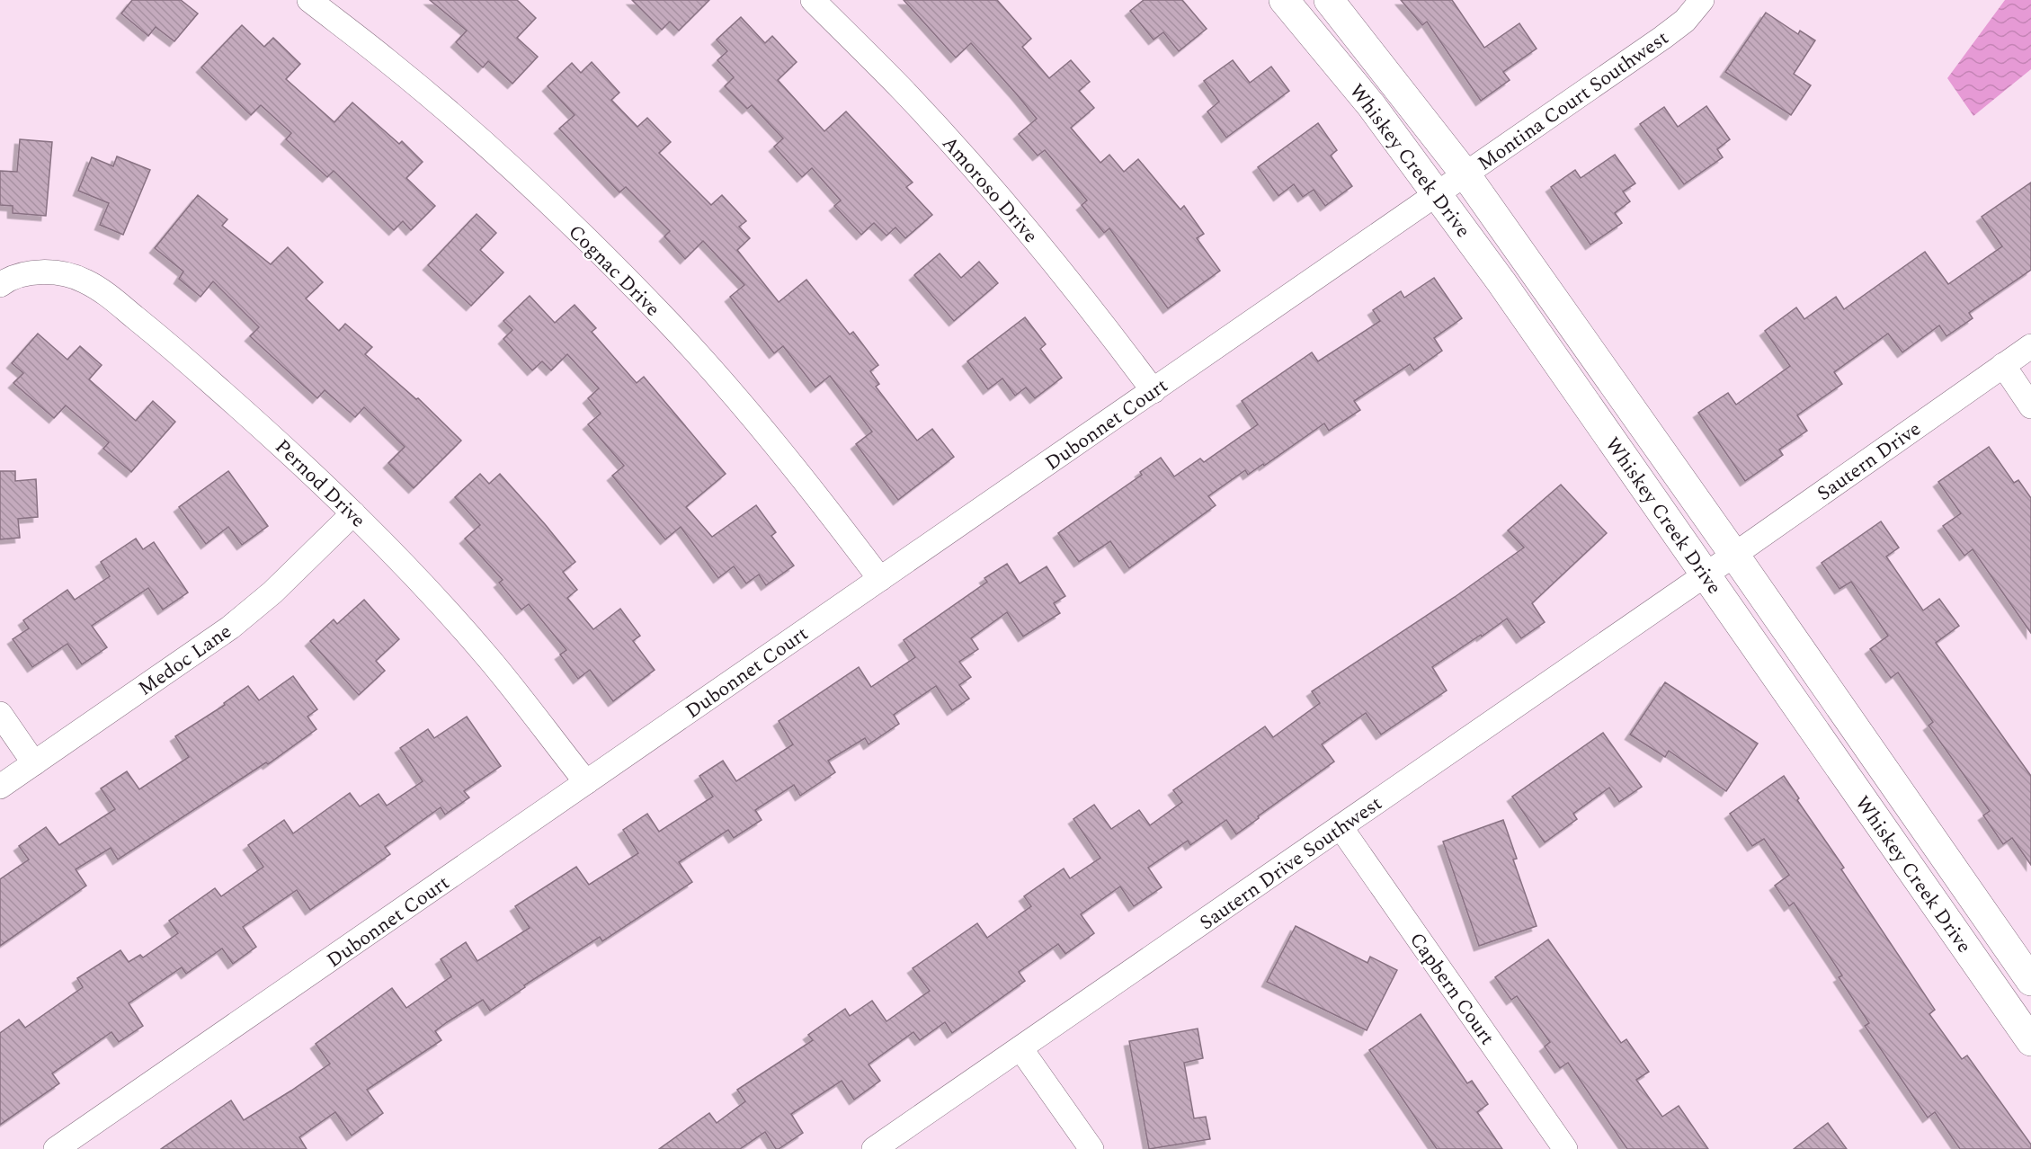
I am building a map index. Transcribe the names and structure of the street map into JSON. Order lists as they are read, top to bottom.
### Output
{
  "streets": {
    "street": [
      "Montina Court Southwest",
      "Whiskey Creek Drive",
      "Amoroso Drive",
      "Cognac Drive",
      "Dubonnet Court",
      "Sautern Drive",
      "Pernod Drive",
      "Medoc Lane",
      "Sautern Drive Southwest",
      "Capbern Court"
    ]
  },
  "crossings": [
    ["Montina Court Southwest", "Whiskey Creek Drive"],
    ["Montina Court Southwest", "Dubonnet Court"],
    ["Whiskey Creek Drive", "Dubonnet Court"],
    ["Whiskey Creek Drive", "Sautern Drive"],
    ["Whiskey Creek Drive", "Sautern Drive Southwest"],
    ["Amoroso Drive", "Dubonnet Court"],
    ["Cognac Drive", "Dubonnet Court"],
    ["Dubonnet Court", "Pernod Drive"],
    ["Sautern Drive", "Sautern Drive Southwest"],
    ["Pernod Drive", "Medoc Lane"],
    ["Sautern Drive Southwest", "Capbern Court"]
  ]
}
